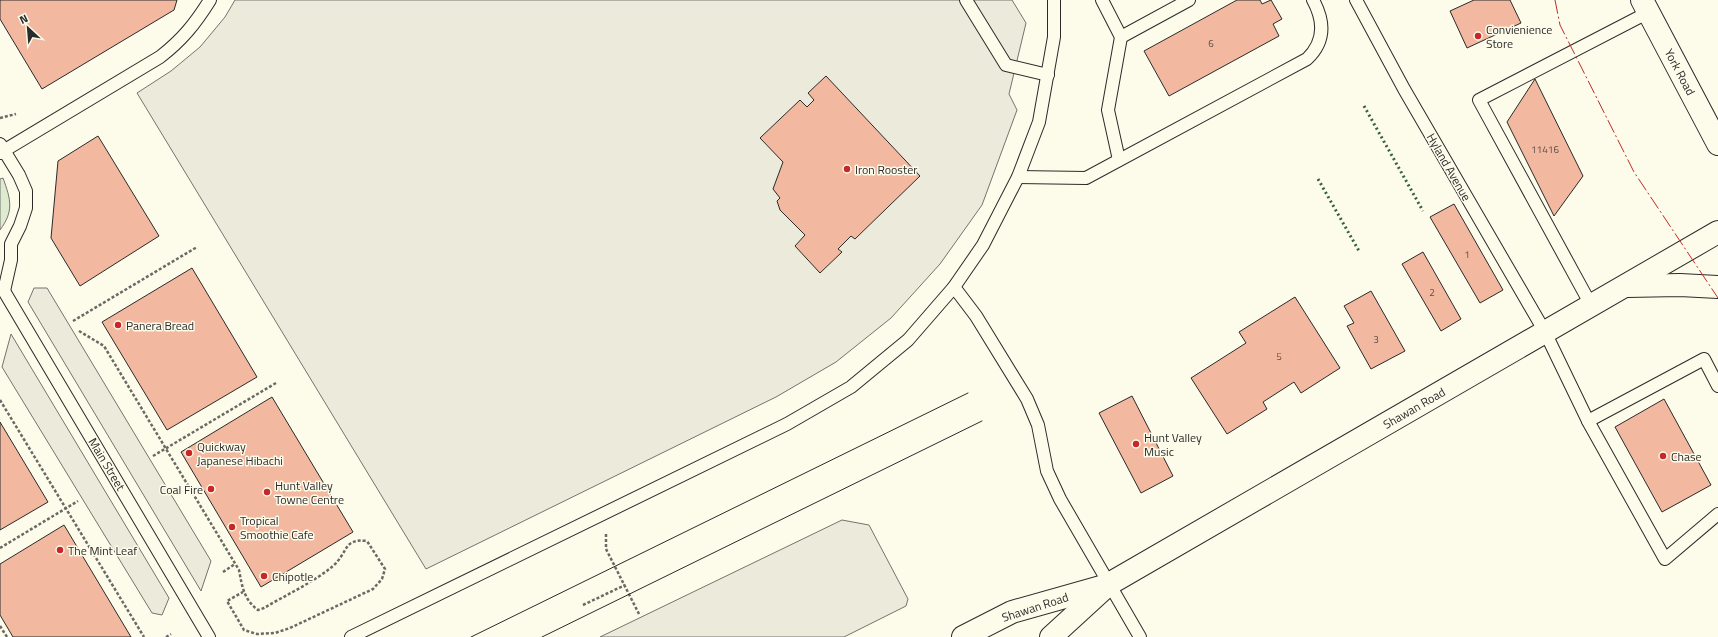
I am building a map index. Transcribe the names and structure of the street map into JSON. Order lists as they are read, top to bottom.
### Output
{
  "streets": {
    "main road": ["York Road", "Shawan Road"],
    "lane": ["Hyland Avenue", "Main Street"]
  },
  "crossings": [
    ["Hyland Avenue", "Shawan Road"]
  ],
  "places": [
    "Convienience Store",
    "Iron Rooster",
    "Panera Bread",
    "Hunt Valley Music",
    "Quickway Japanese Hibachi",
    "Chase",
    "Coal Fire",
    "Hunt Valley Towne Centre",
    "Tropical Smoothie Cafe",
    "The Mint Leaf",
    "Chipotle"
  ],
  "house_numbers": [
    "6",
    "11416",
    "1",
    "2",
    "3",
    "5"
  ],
  "north": "top left"
}
